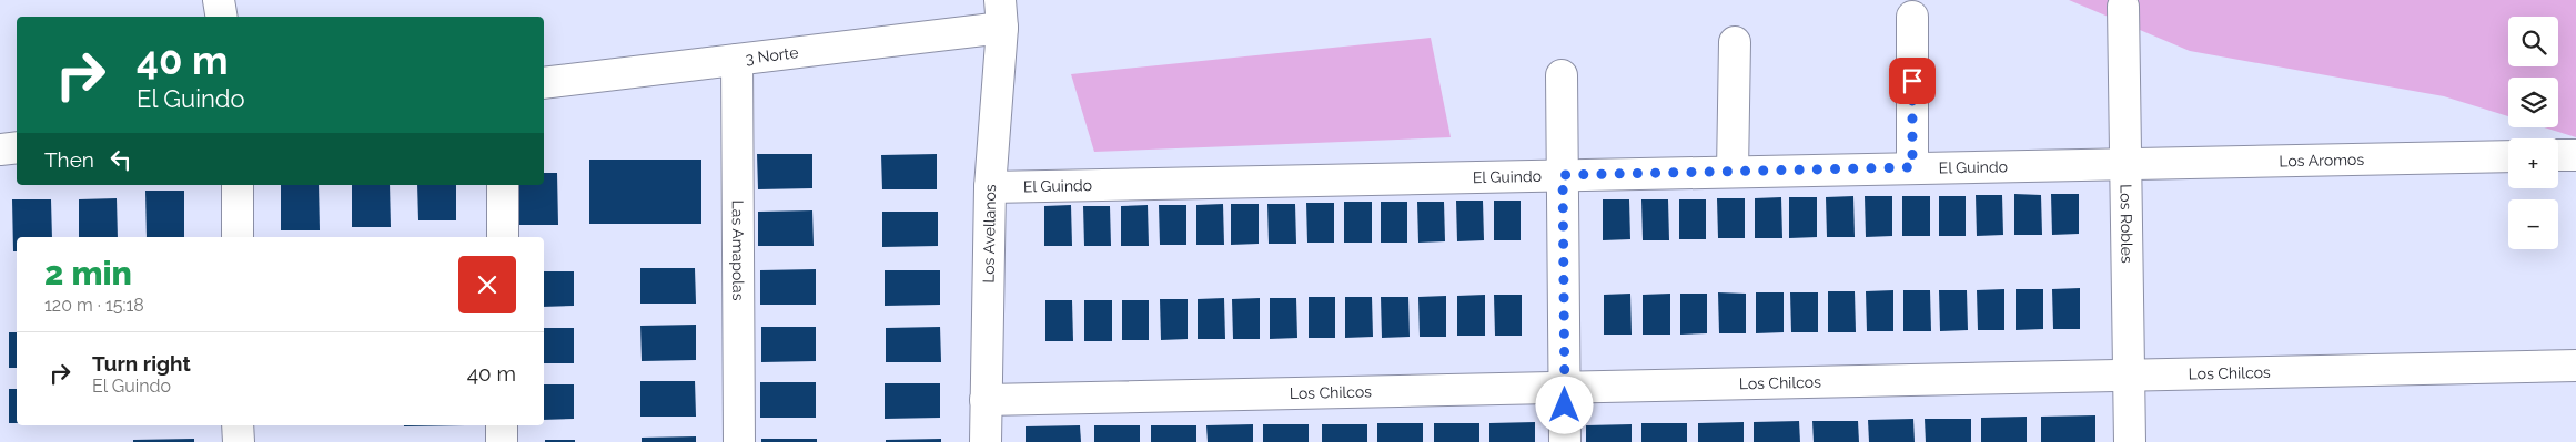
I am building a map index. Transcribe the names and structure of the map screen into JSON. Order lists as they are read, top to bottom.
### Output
{
  "streets": {
    "street": [
      "3 Norte",
      "Los Aromos",
      "El Guindo",
      "Los Robles",
      "Los Avellanos",
      "Las Amapolas",
      "Los Chilcos"
    ]
  },
  "crossings": [
    ["3 Norte", "Los Avellanos"],
    ["3 Norte", "Las Amapolas"],
    ["Los Aromos", "El Guindo"],
    ["Los Aromos", "Los Robles"],
    ["El Guindo", "Los Robles"],
    ["El Guindo", "Los Avellanos"],
    ["Los Robles", "Los Chilcos"],
    ["Los Avellanos", "Los Chilcos"]
  ],
  "page": {
    "map_buttons": ["+", "−"],
    "turn": ["40 m", "El Guindo"],
    "then": "Then",
    "heading": ["2 min", "120 m · 15:18"],
    "list": [
      {
        "name": "Turn right",
        "note": "El Guindo",
        "value": "40 m"
      }
    ]
  }
}
